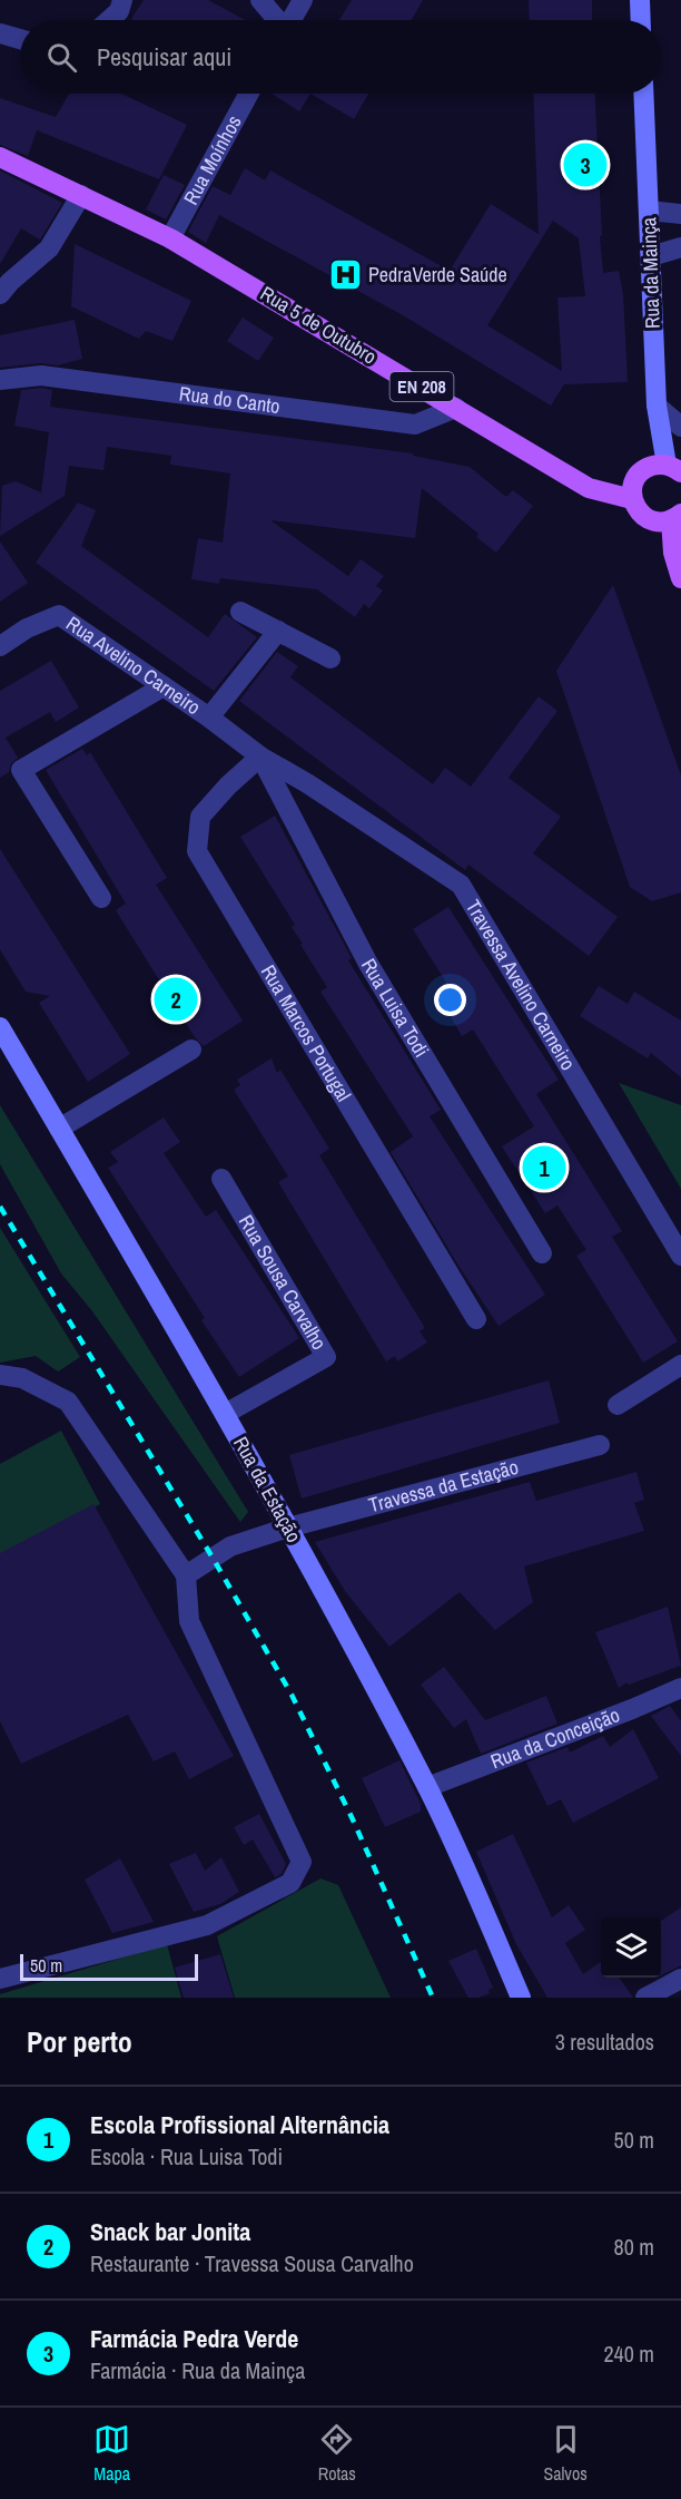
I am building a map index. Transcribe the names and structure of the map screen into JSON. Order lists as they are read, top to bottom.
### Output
{
  "streets": {
    "main road": ["Rua 5 de Outubro", "EN 208"],
    "street": [
      "Rua Moínhos",
      "Rua da Mainça",
      "Rua do Canto",
      "Rua Avelino Carneiro",
      "Travessa Avelino Carneiro",
      "Rua Luisa Todi",
      "Rua Marcos Portugal",
      "Rua Sousa Carvalho",
      "Travessa da Estação",
      "Rua da Estação",
      "Rua da Conceição"
    ]
  },
  "crossings": [
    ["Rua Moínhos", "Rua 5 de Outubro"],
    ["Rua 5 de Outubro", "Rua do Canto"],
    ["Rua Avelino Carneiro", "Travessa Avelino Carneiro"],
    ["Rua Avelino Carneiro", "Rua Luisa Todi"],
    ["Rua Avelino Carneiro", "Rua Marcos Portugal"],
    ["Travessa Avelino Carneiro", "Rua Luisa Todi"],
    ["Travessa Avelino Carneiro", "Rua Marcos Portugal"],
    ["Rua Luisa Todi", "Rua Marcos Portugal"],
    ["Rua Sousa Carvalho", "Rua da Estação"],
    ["Travessa da Estação", "Rua da Estação"],
    ["Rua da Estação", "Rua da Conceição"]
  ],
  "places": {
    "hospital": ["PedraVerde Saúde"]
  },
  "scale_bar": "50 m",
  "page": {
    "search": "Pesquisar aqui",
    "pins": ["3", "2", "1"],
    "scale": "50 m",
    "heading": ["Por perto", "3 resultados"],
    "list": [
      {
        "mark": "1",
        "name": "Escola Profissional Alternância",
        "note": "Escola · Rua Luisa Todi",
        "value": "50 m"
      },
      {
        "mark": "2",
        "name": "Snack bar Jonita",
        "note": "Restaurante · Travessa Sousa Carvalho",
        "value": "80 m"
      },
      {
        "mark": "3",
        "name": "Farmácia Pedra Verde",
        "note": "Farmácia · Rua da Mainça",
        "value": "240 m"
      }
    ],
    "nav": ["Mapa", "Rotas", "Salvos"]
  }
}
